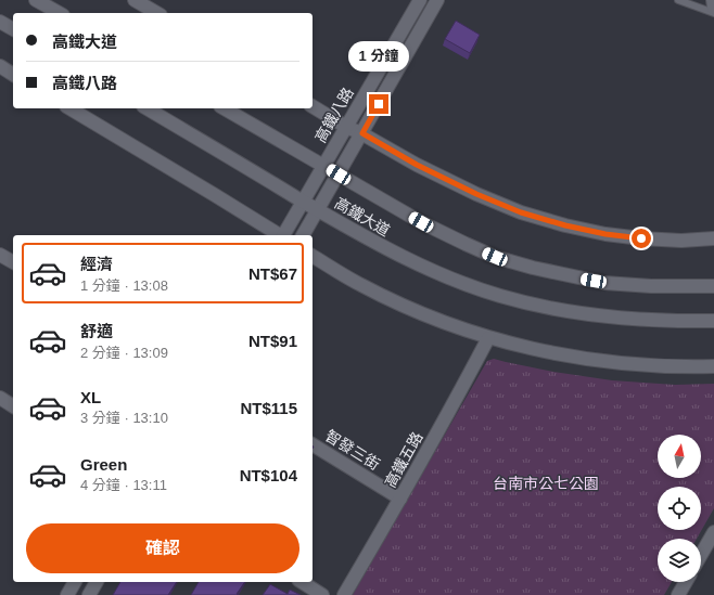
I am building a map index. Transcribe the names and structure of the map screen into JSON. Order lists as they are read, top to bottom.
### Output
{
  "streets": {
    "street": [
      "高鐵八路",
      "高鐵大道",
      "智發三街",
      "高鐵五路"
    ]
  },
  "crossings": [
    ["高鐵八路", "高鐵大道"],
    ["智發三街", "高鐵五路"]
  ],
  "parks": ["台南市公七公園"],
  "north": "top",
  "page": {
    "banner": ["高鐵大道", "高鐵八路"],
    "bubble": "1 分鐘",
    "list": [
      {
        "name": "經濟",
        "note": "1 分鐘 · 13:08",
        "value": "NT$67"
      },
      {
        "name": "舒適",
        "note": "2 分鐘 · 13:09",
        "value": "NT$91"
      },
      {
        "name": "XL",
        "note": "3 分鐘 · 13:10",
        "value": "NT$115"
      },
      {
        "name": "Green",
        "note": "4 分鐘 · 13:11",
        "value": "NT$104"
      }
    ],
    "buttons": "確認"
  }
}
